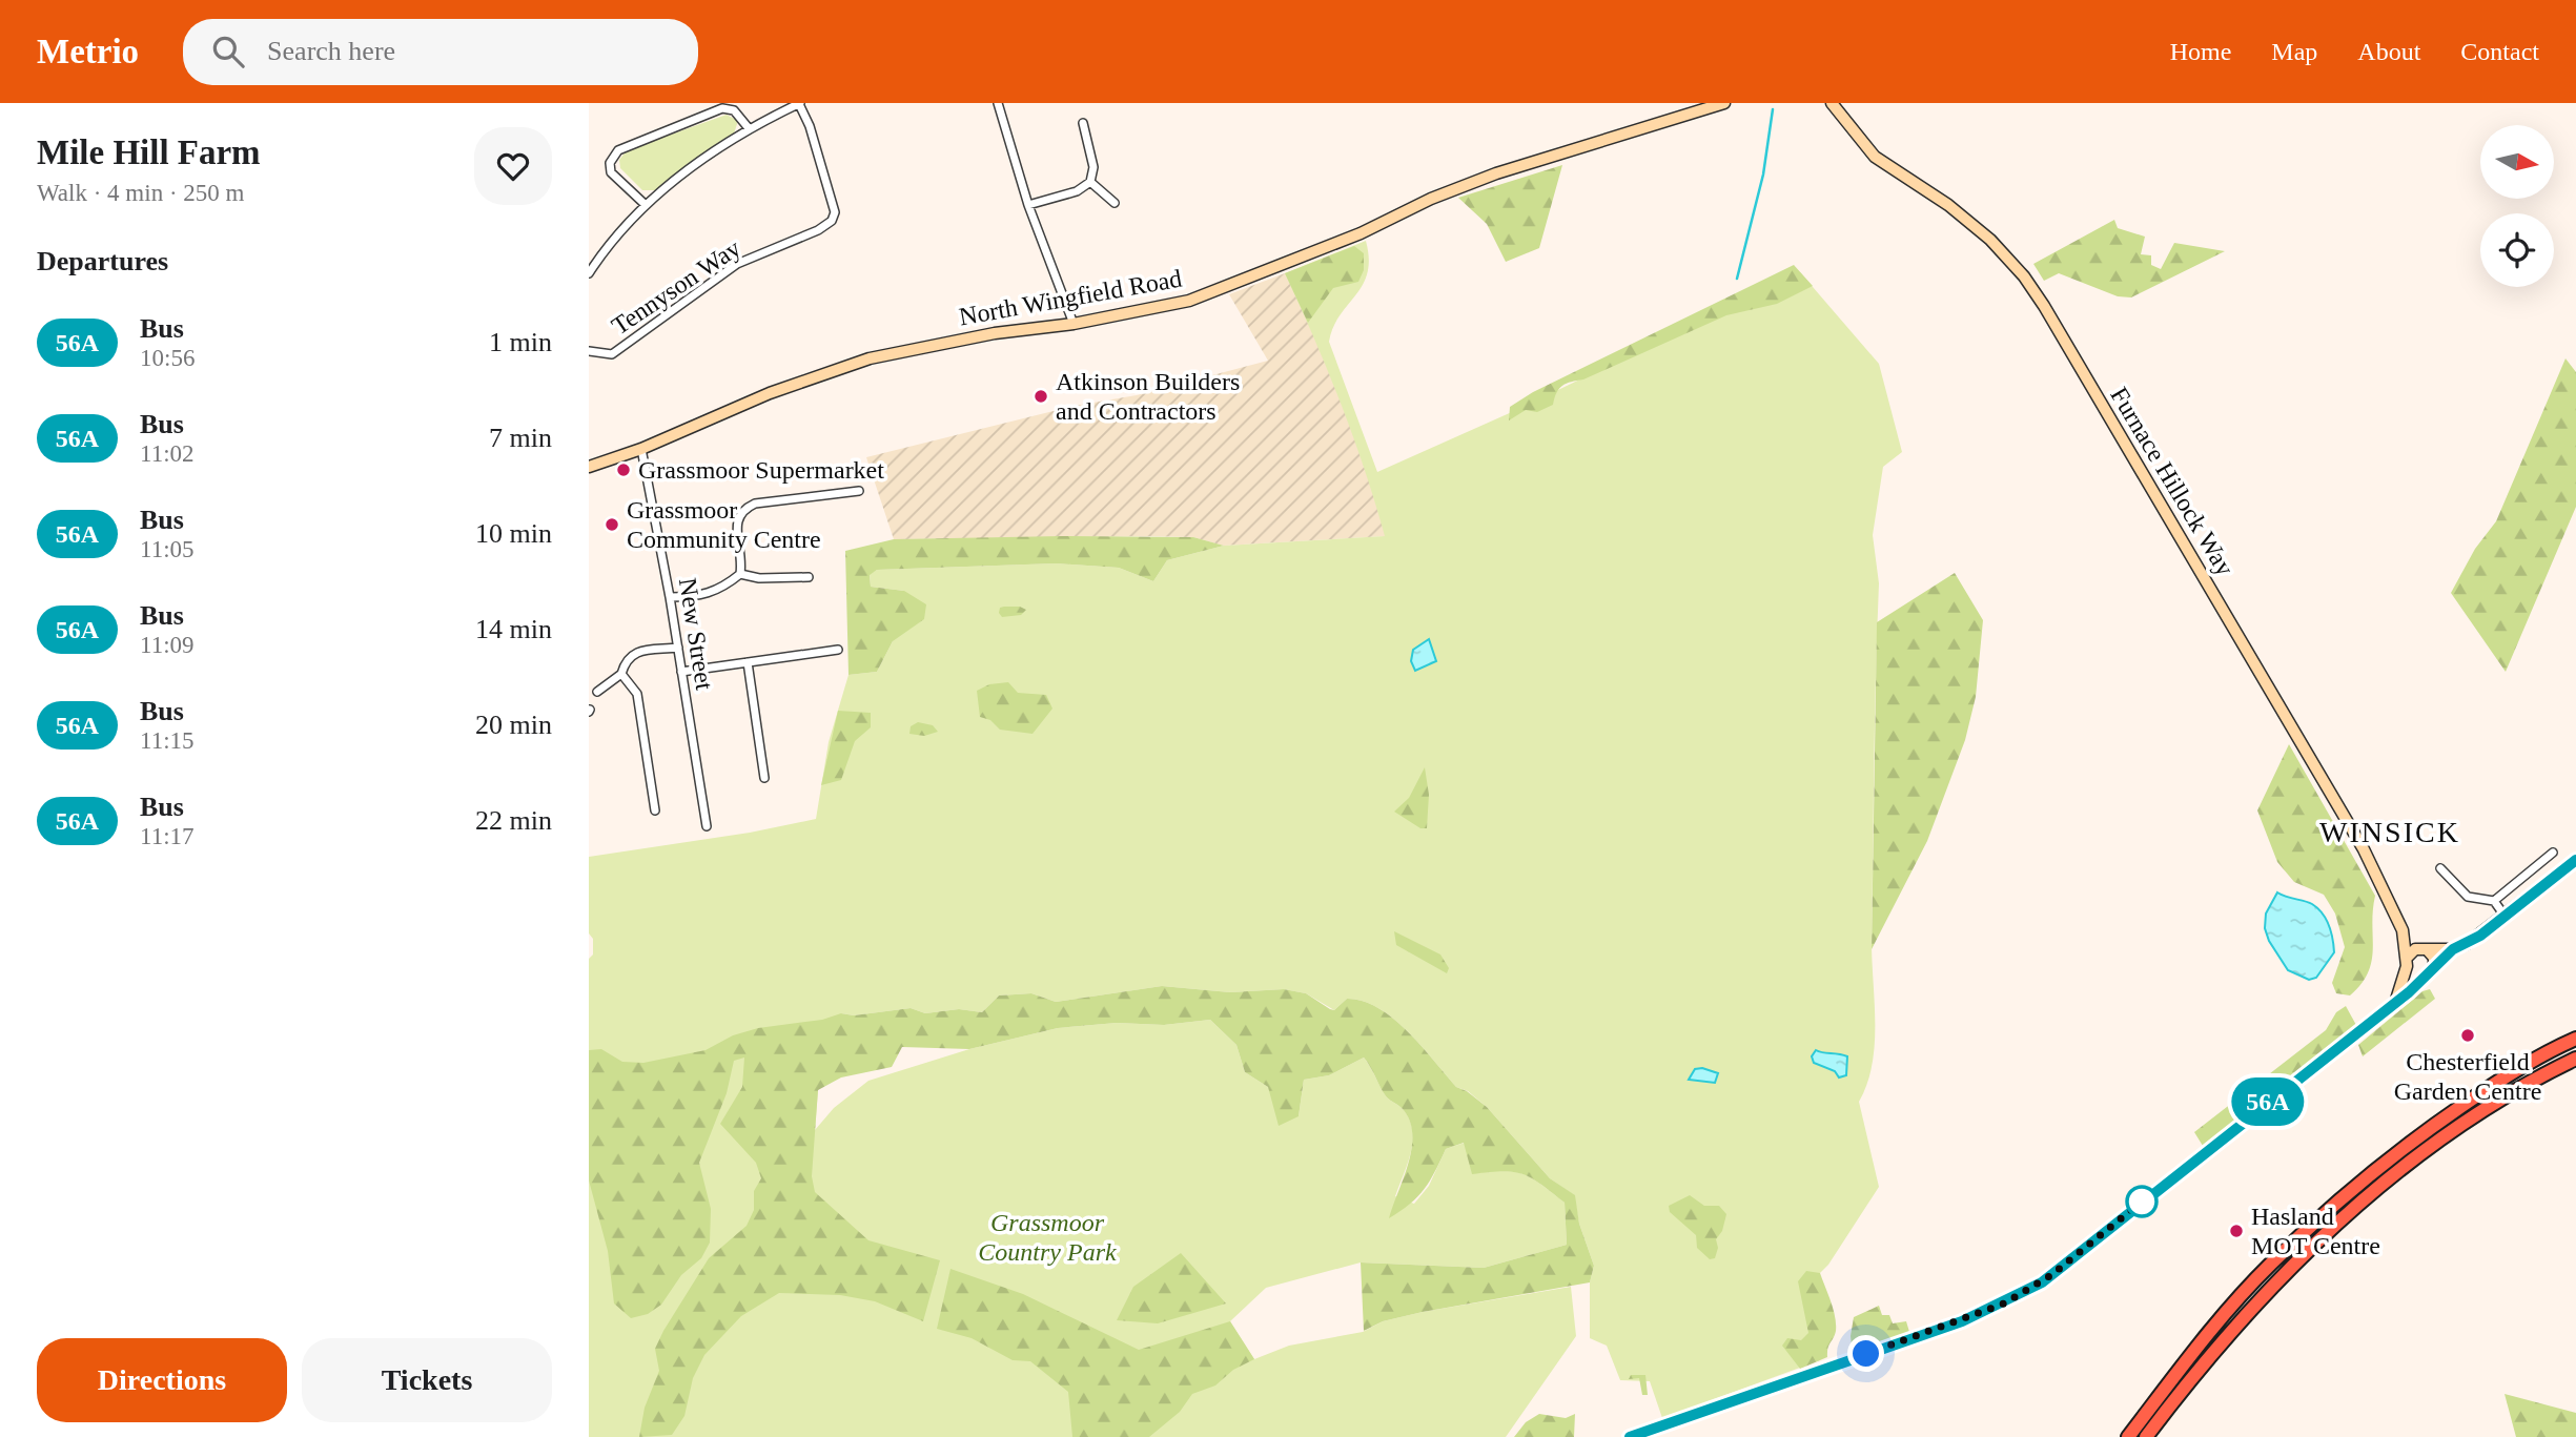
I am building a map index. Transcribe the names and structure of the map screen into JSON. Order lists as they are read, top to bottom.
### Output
{
  "streets": {
    "main road": ["North Wingfield Road", "Furnace Hillock Way"],
    "street": ["Tennyson Way", "New Street"]
  },
  "crossings": [
    ["North Wingfield Road", "New Street"]
  ],
  "districts": ["WINSICK"],
  "parks": ["Grassmoor Country Park"],
  "places": [
    "Atkinson Builders and Contractors",
    "Grassmoor Supermarket",
    "Grassmoor Community Centre",
    "Chesterfield Garden Centre",
    "Hasland MOT Centre"
  ],
  "lines": ["bus line 56A"],
  "north": "right",
  "page": {
    "header": "Metrio",
    "search": "Search here",
    "nav": [
      "Home",
      "Map",
      "About",
      "Contact"
    ],
    "heading": [
      ["Mile Hill Farm", "Walk · 4 min · 250 m"],
      "Departures"
    ],
    "on_map": "56A",
    "list": [
      {
        "mark": "56A",
        "name": "Bus",
        "note": "10:56",
        "value": "1 min"
      },
      {
        "mark": "56A",
        "name": "Bus",
        "note": "11:02",
        "value": "7 min"
      },
      {
        "mark": "56A",
        "name": "Bus",
        "note": "11:05",
        "value": "10 min"
      },
      {
        "mark": "56A",
        "name": "Bus",
        "note": "11:09",
        "value": "14 min"
      },
      {
        "mark": "56A",
        "name": "Bus",
        "note": "11:15",
        "value": "20 min"
      },
      {
        "mark": "56A",
        "name": "Bus",
        "note": "11:17",
        "value": "22 min"
      }
    ],
    "buttons": ["Directions", "Tickets"]
  }
}
